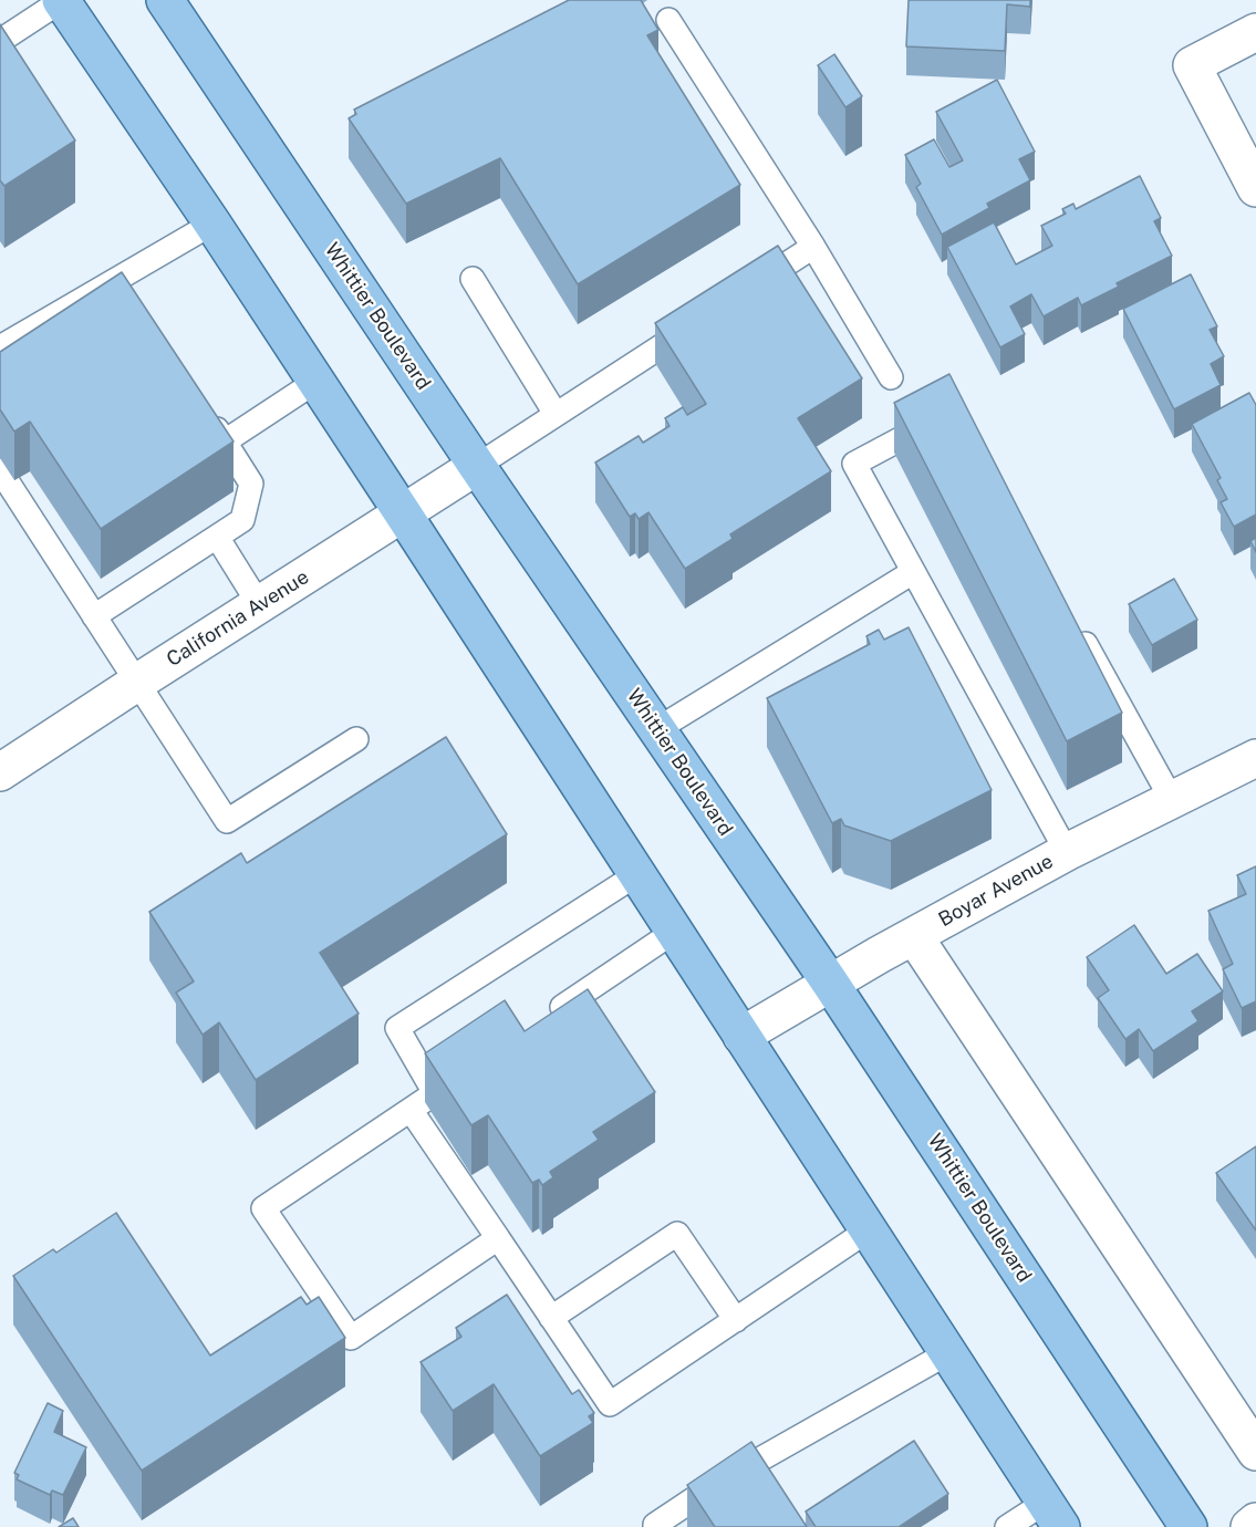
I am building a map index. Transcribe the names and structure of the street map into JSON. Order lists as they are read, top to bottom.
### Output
{
  "streets": {
    "main road": ["Whittier Boulevard"],
    "street": ["California Avenue", "Boyar Avenue"]
  },
  "crossings": [
    ["Whittier Boulevard", "California Avenue"],
    ["Whittier Boulevard", "Boyar Avenue"]
  ]
}
